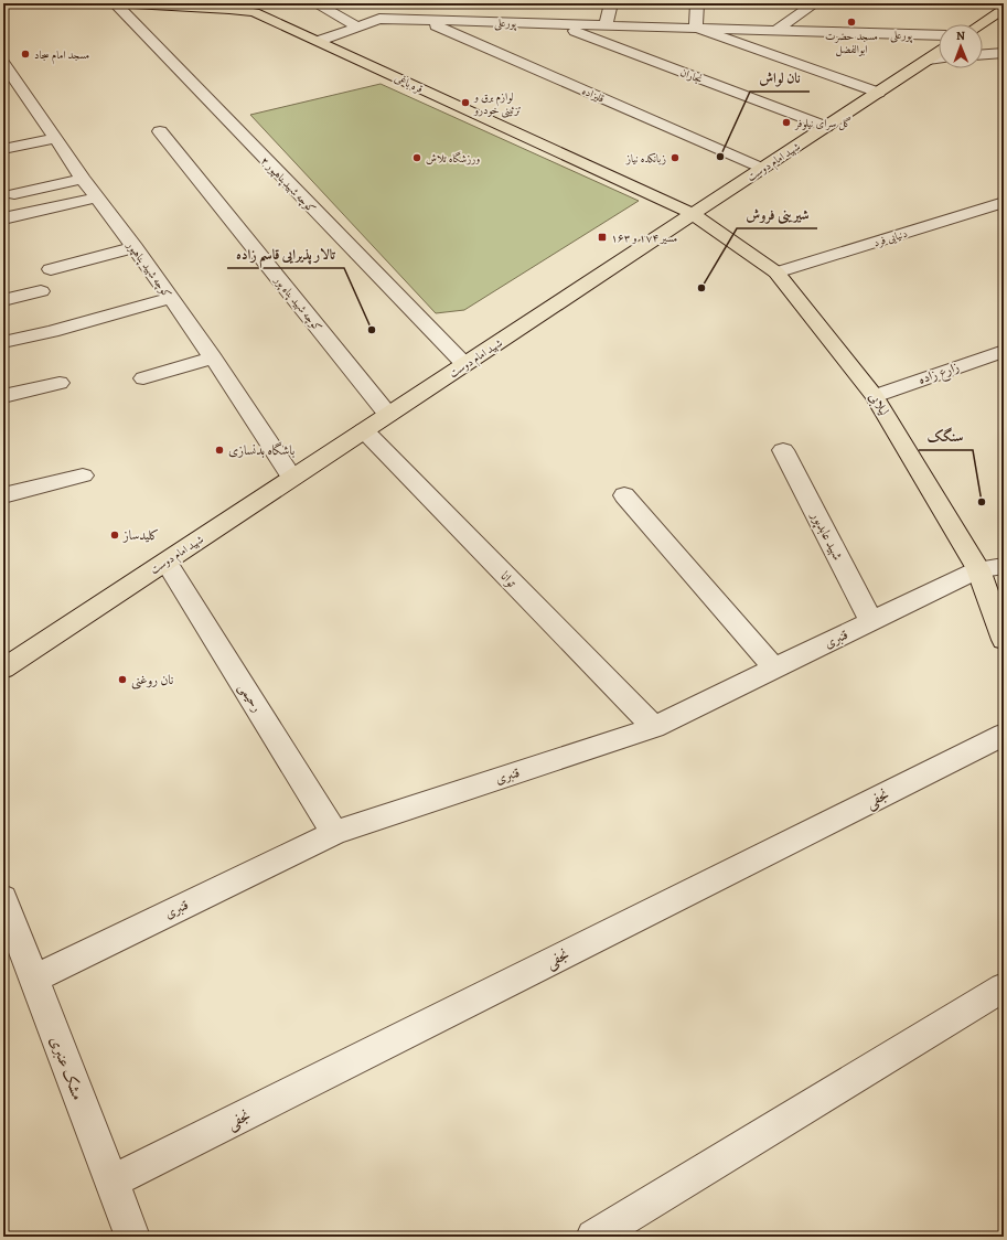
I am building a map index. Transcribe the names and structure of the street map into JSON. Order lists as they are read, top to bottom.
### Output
{
  "streets": {
    "main road": ["قره باغی", "شهید امام دوست", "لیلابی"],
    "street": [
      "پورعلی",
      "نجاران",
      "قلیزاده",
      "۲ کوچه شهیدپناهپور",
      "دنیایی فرد",
      "کوچه شهید پناهپور",
      "کوچه شهید پناه پور",
      "زارع زاده",
      "شهید عابدپور",
      "توانا",
      "قنبری",
      "رحیمی",
      "نجفی",
      "مشک عنبری"
    ]
  },
  "crossings": [
    ["پورعلی", "نجاران"],
    ["پورعلی", "قره باغی"],
    ["پورعلی", "قلیزاده"],
    ["پورعلی", "شهید امام دوست"],
    ["نجاران", "شهید امام دوست"],
    ["قره باغی", "شهید امام دوست"],
    ["قره باغی", "۲ کوچه شهیدپناهپور"],
    ["قره باغی", "لیلابی"],
    ["قلیزاده", "شهید امام دوست"],
    ["شهید امام دوست", "۲ کوچه شهیدپناهپور"],
    ["شهید امام دوست", "کوچه شهید پناهپور"],
    ["شهید امام دوست", "کوچه شهید پناه پور"],
    ["شهید امام دوست", "لیلابی"],
    ["شهید امام دوست", "توانا"],
    ["شهید امام دوست", "رحیمی"],
    ["دنیایی فرد", "لیلابی"],
    ["زارع زاده", "لیلابی"],
    ["لیلابی", "قنبری"],
    ["شهید عابدپور", "قنبری"],
    ["توانا", "قنبری"],
    ["قنبری", "رحیمی"],
    ["قنبری", "مشک عنبری"],
    ["نجفی", "مشک عنبری"]
  ],
  "places": {
    "other": [
      "مسجد حضرت ابوالفضل",
      "مسجد امام سجاد",
      "لوازم برق و تزئینی خودرو",
      "گل سرای نیلوفر",
      "نان لواش",
      "ورزشگاه تلاش",
      "زبانکده نیاز",
      "شیرینی فروش",
      "تالار پذیرایی قاسم زاده",
      "باشگاه بدنسازی",
      "سنگک",
      "کلیدساز",
      "نان روغنی"
    ],
    "transit": ["مسیر ۱۷۴ و ۱۶۳"]
  },
  "north": "top"
}
